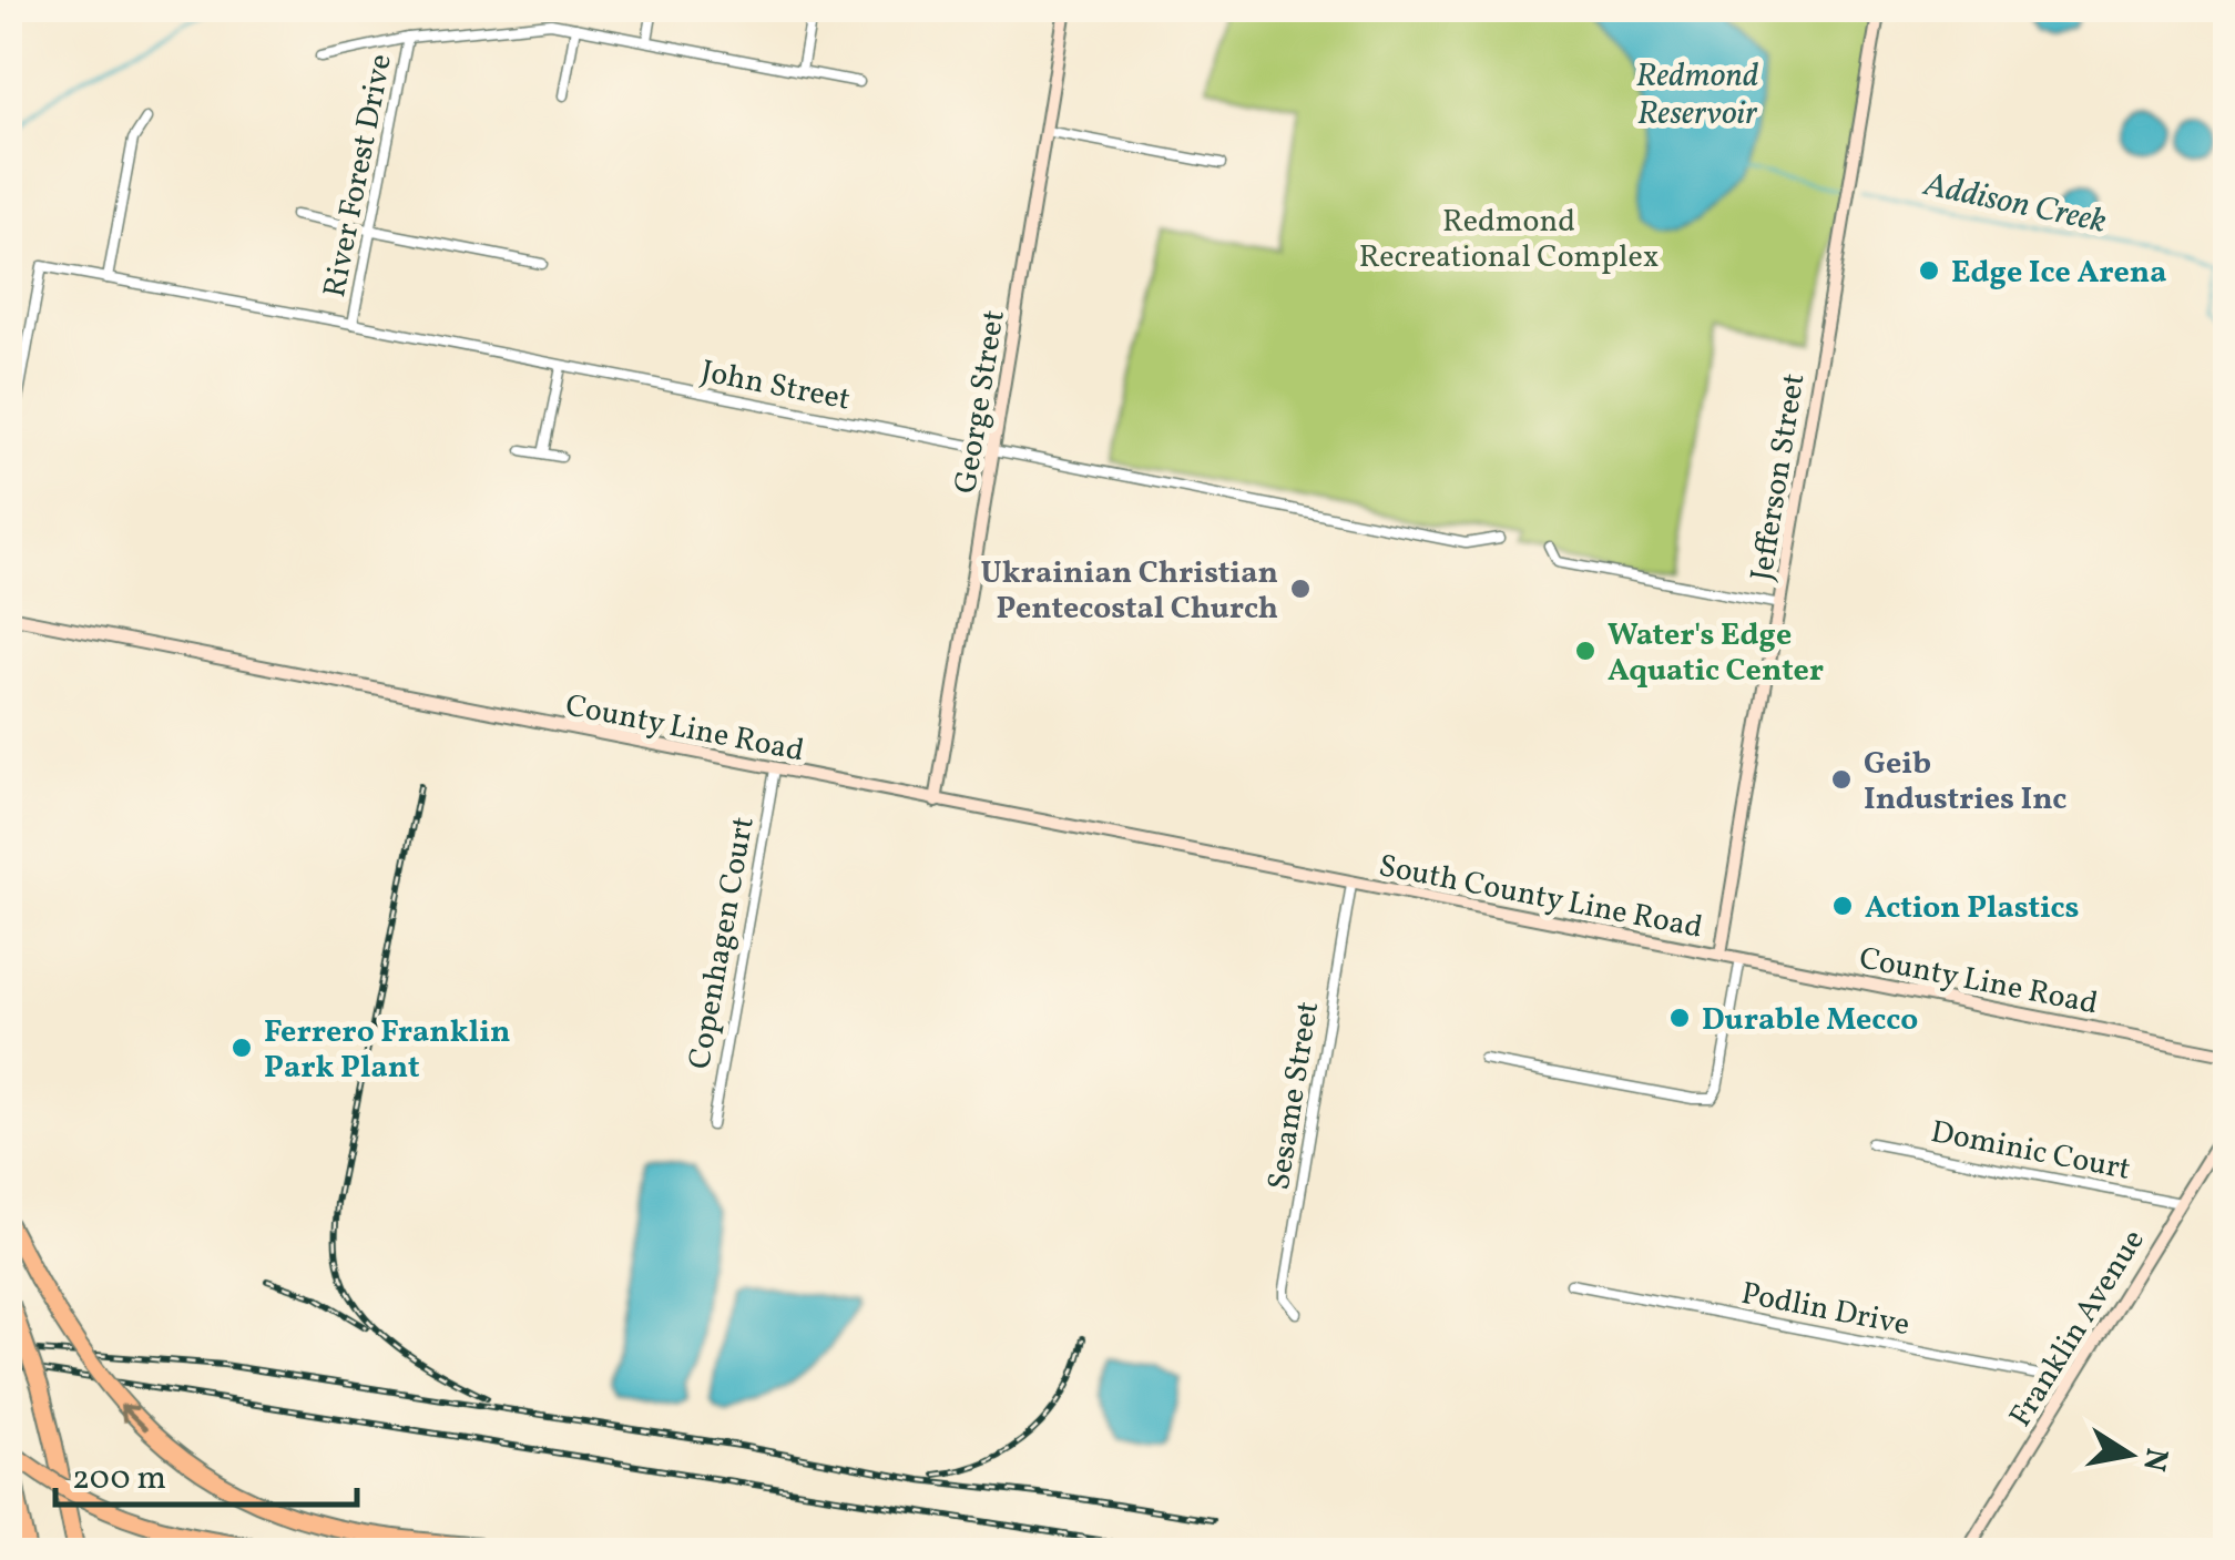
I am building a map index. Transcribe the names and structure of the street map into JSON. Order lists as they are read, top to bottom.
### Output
{
  "streets": {
    "street": [
      "River Forest Drive",
      "John Street",
      "George Street",
      "Jefferson Street",
      "County Line Road",
      "South County Line Road",
      "Copenhagen Court",
      "Sesame Street",
      "Dominic Court",
      "Podlin Drive",
      "Franklin Avenue"
    ]
  },
  "crossings": [
    ["River Forest Drive", "John Street"],
    ["John Street", "George Street"],
    ["George Street", "County Line Road"],
    ["Jefferson Street", "County Line Road"],
    ["Jefferson Street", "South County Line Road"],
    ["County Line Road", "South County Line Road"],
    ["County Line Road", "Copenhagen Court"],
    ["County Line Road", "Sesame Street"],
    ["South County Line Road", "Sesame Street"],
    ["Dominic Court", "Franklin Avenue"],
    ["Podlin Drive", "Franklin Avenue"]
  ],
  "water": ["Redmond Reservoir", "Addison Creek"],
  "parks": ["Redmond Recreational Complex"],
  "places": [
    "Edge Ice Arena",
    "Ukrainian Christian Pentecostal Church",
    "Water's Edge Aquatic Center",
    "Geib Industries Inc",
    "Action Plastics",
    "Durable Mecco",
    "Ferrero Franklin Park Plant"
  ],
  "scale_bar": "200 m",
  "north": "right"
}
